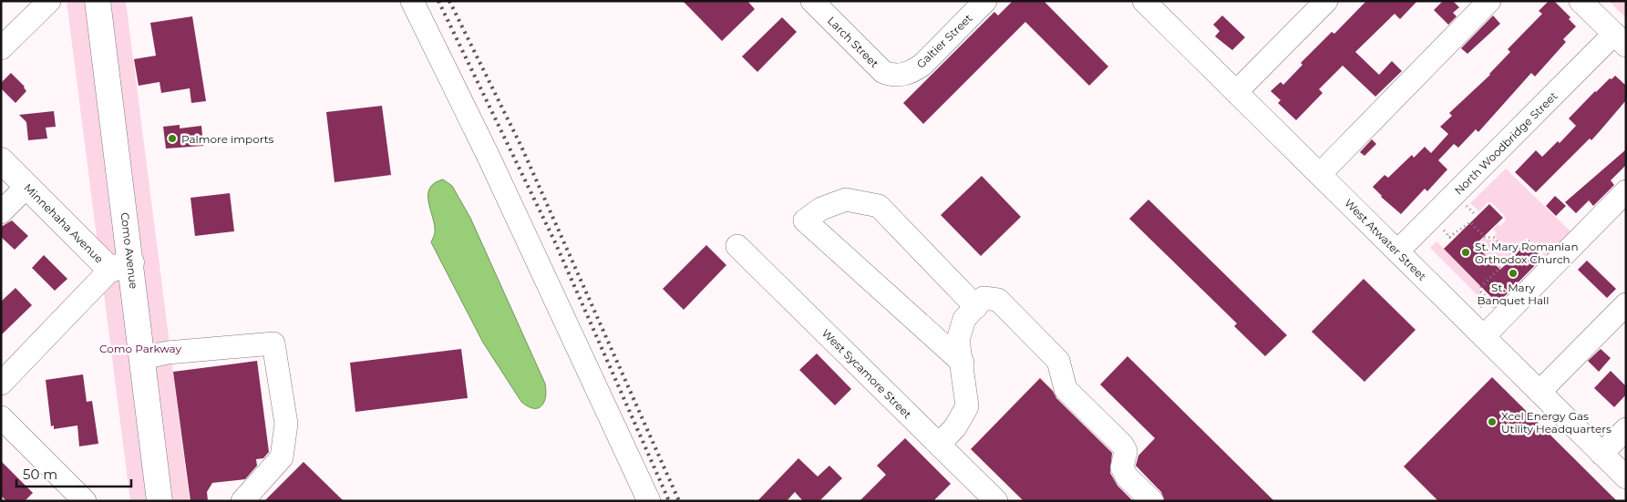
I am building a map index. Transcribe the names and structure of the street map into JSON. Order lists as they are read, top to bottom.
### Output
{
  "streets": {
    "main road": ["Minnehaha Avenue", "Como Avenue"],
    "street": [
      "Galtier Street",
      "Larch Street",
      "North Woodbridge Street",
      "West Atwater Street",
      "West Sycamore Street"
    ]
  },
  "crossings": [
    ["Galtier Street", "Larch Street"],
    ["North Woodbridge Street", "West Atwater Street"],
    ["Minnehaha Avenue", "Como Avenue"]
  ],
  "parks": ["Como Parkway"],
  "places": [
    "Palmore imports",
    "St. Mary Romanian Orthodox Church",
    "St. Mary Banquet Hall",
    "Xcel Energy Gas Utility Headquarters"
  ],
  "scale_bar": "50 m"
}
